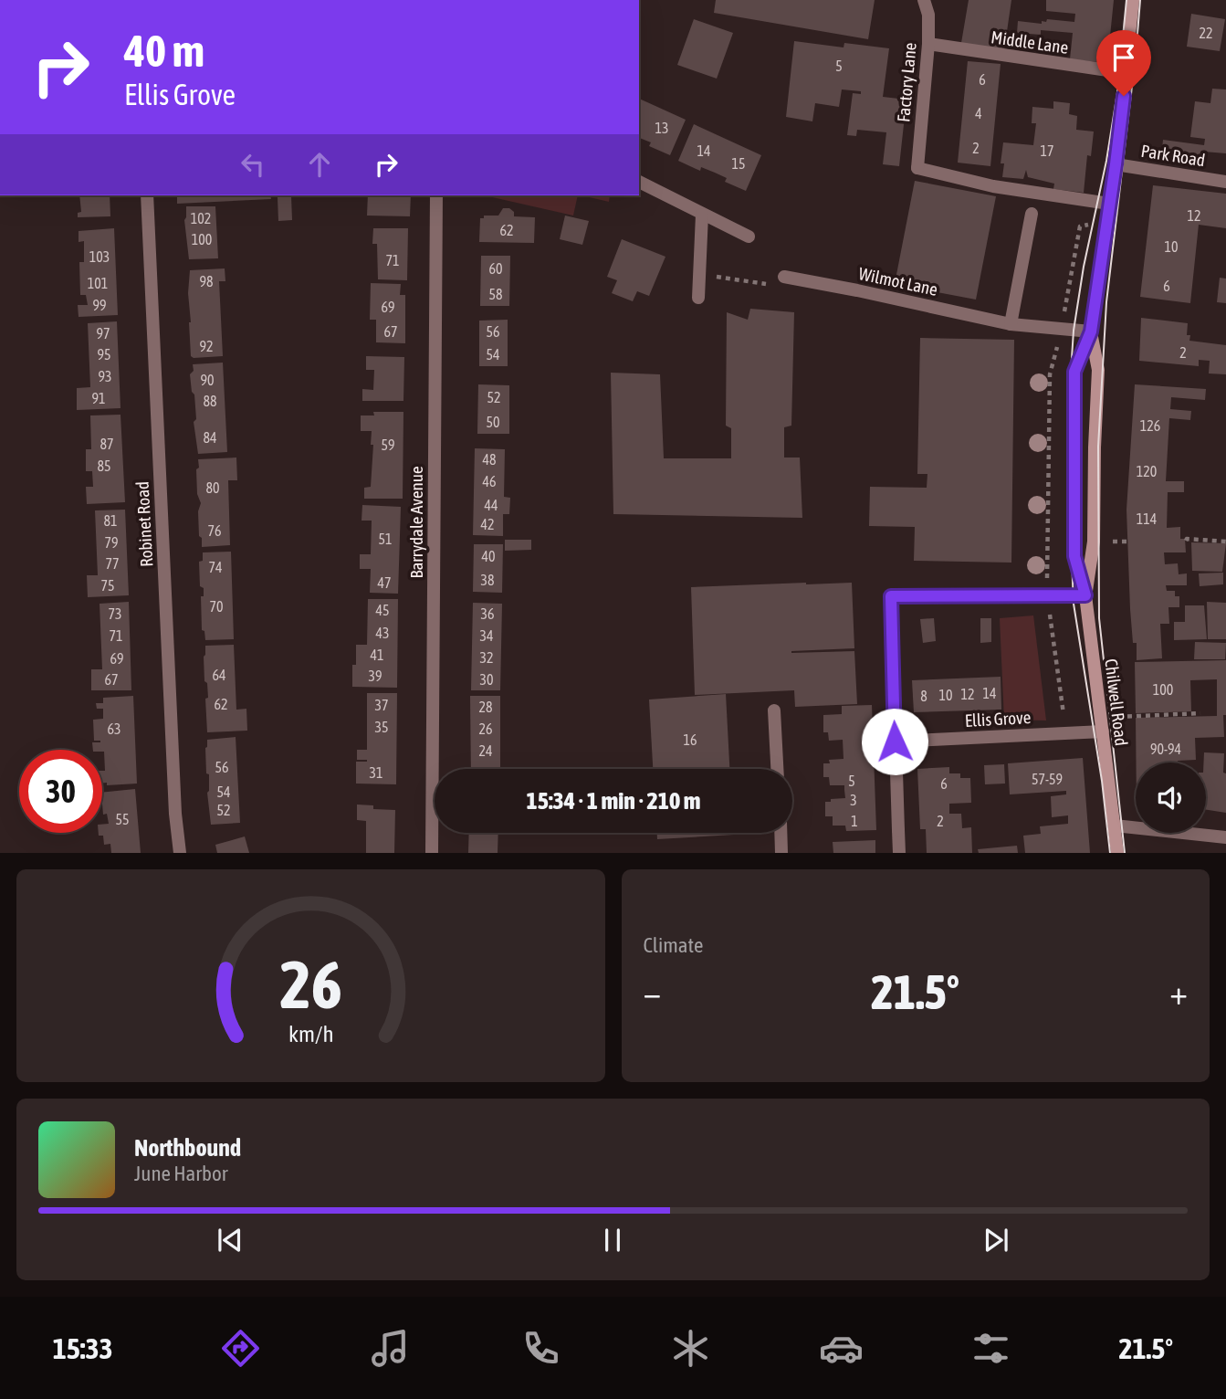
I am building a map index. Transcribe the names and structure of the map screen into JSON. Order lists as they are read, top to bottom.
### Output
{
  "streets": {
    "main road": ["Chilwell Road"],
    "street": [
      "Middle Lane",
      "Factory Lane",
      "Park Road",
      "Wilmot Lane",
      "Barrydale Avenue",
      "Robinet Road",
      "Ellis Grove"
    ]
  },
  "crossings": [
    ["Middle Lane", "Factory Lane"],
    ["Wilmot Lane", "Chilwell Road"],
    ["Chilwell Road", "Ellis Grove"]
  ],
  "house_numbers": [
    "22",
    "5",
    "6",
    "4",
    "13",
    "2",
    "14",
    "17",
    "15",
    "12",
    "102",
    "62",
    "100",
    "10",
    "103",
    "71",
    "60",
    "98",
    "101",
    "6",
    "58",
    "99",
    "69",
    "67",
    "56",
    "97",
    "92",
    "2",
    "95",
    "54",
    "93",
    "90",
    "52",
    "91",
    "88",
    "50",
    "126",
    "84",
    "87",
    "59",
    "48",
    "85",
    "120",
    "46",
    "80",
    "44",
    "114",
    "81",
    "42",
    "76",
    "51",
    "79",
    "40",
    "77",
    "74",
    "38",
    "47",
    "75",
    "70",
    "45",
    "73",
    "36",
    "43",
    "71",
    "34",
    "41",
    "32",
    "69",
    "64",
    "39",
    "67",
    "30",
    "100",
    "14",
    "12",
    "10",
    "8",
    "62",
    "37",
    "28",
    "35",
    "63",
    "26",
    "16",
    "90-94",
    "24",
    "56",
    "31",
    "57-59",
    "5",
    "6",
    "54",
    "3",
    "52",
    "55",
    "1",
    "2"
  ],
  "page": {
    "turn": ["40 m", "Ellis Grove"],
    "limit": "30",
    "trip": "15:34 · 1 min · 210 m",
    "tile": "Climate",
    "heat": ["−", "21.5°", "+"],
    "song": ["Northbound", "June Harbor"],
    "tabs": ["15:33", "21.5°"],
    "gauge": ["26", "km/h"]
  }
}
